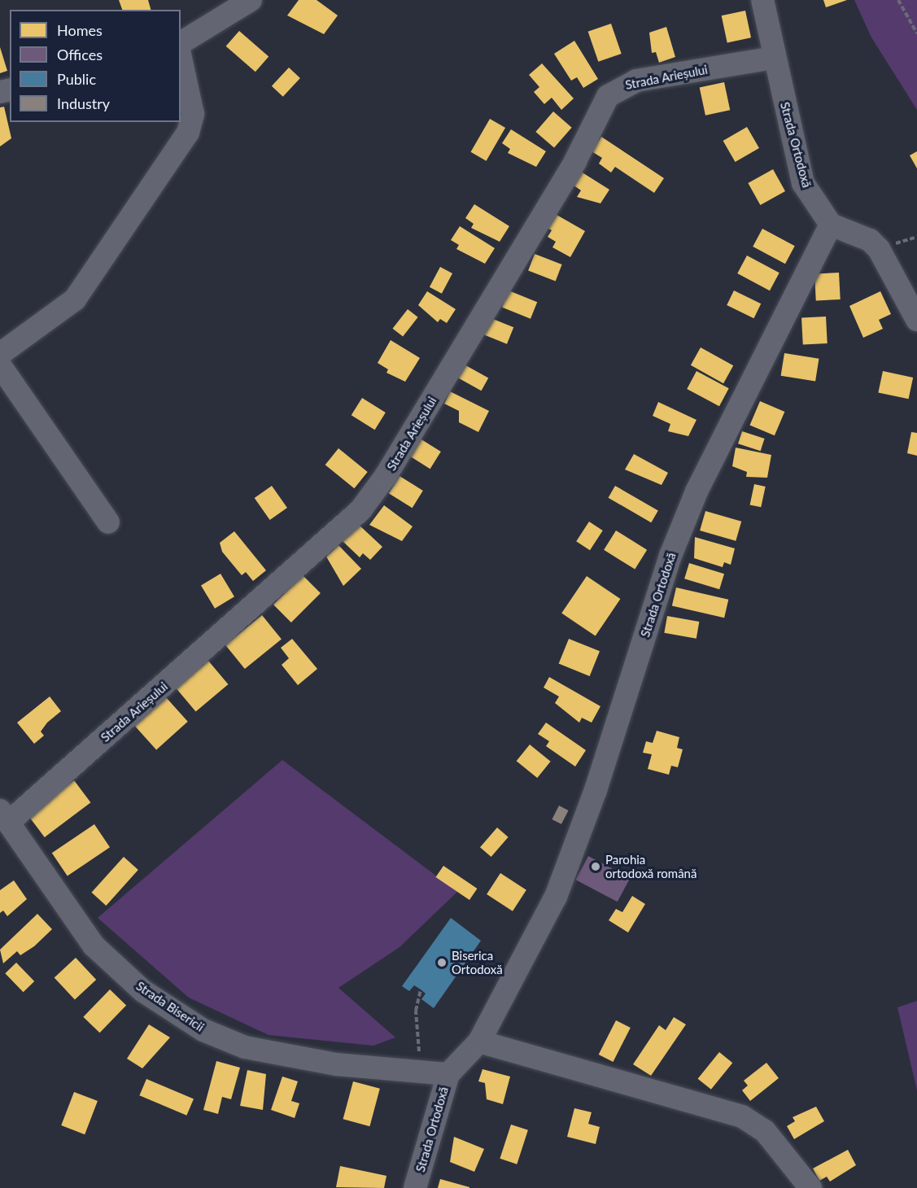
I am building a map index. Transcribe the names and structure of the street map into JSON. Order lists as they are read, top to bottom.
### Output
{
  "streets": {
    "street": ["Strada Arieșului", "Strada Ortodoxă", "Strada Bisericii"]
  },
  "crossings": [
    ["Strada Arieșului", "Strada Ortodoxă"],
    ["Strada Arieșului", "Strada Bisericii"],
    ["Strada Ortodoxă", "Strada Bisericii"]
  ],
  "places": ["Parohia ortodoxă română", "Biserica Ortodoxă"],
  "legend": [
    "Homes",
    "Offices",
    "Public",
    "Industry"
  ]
}
